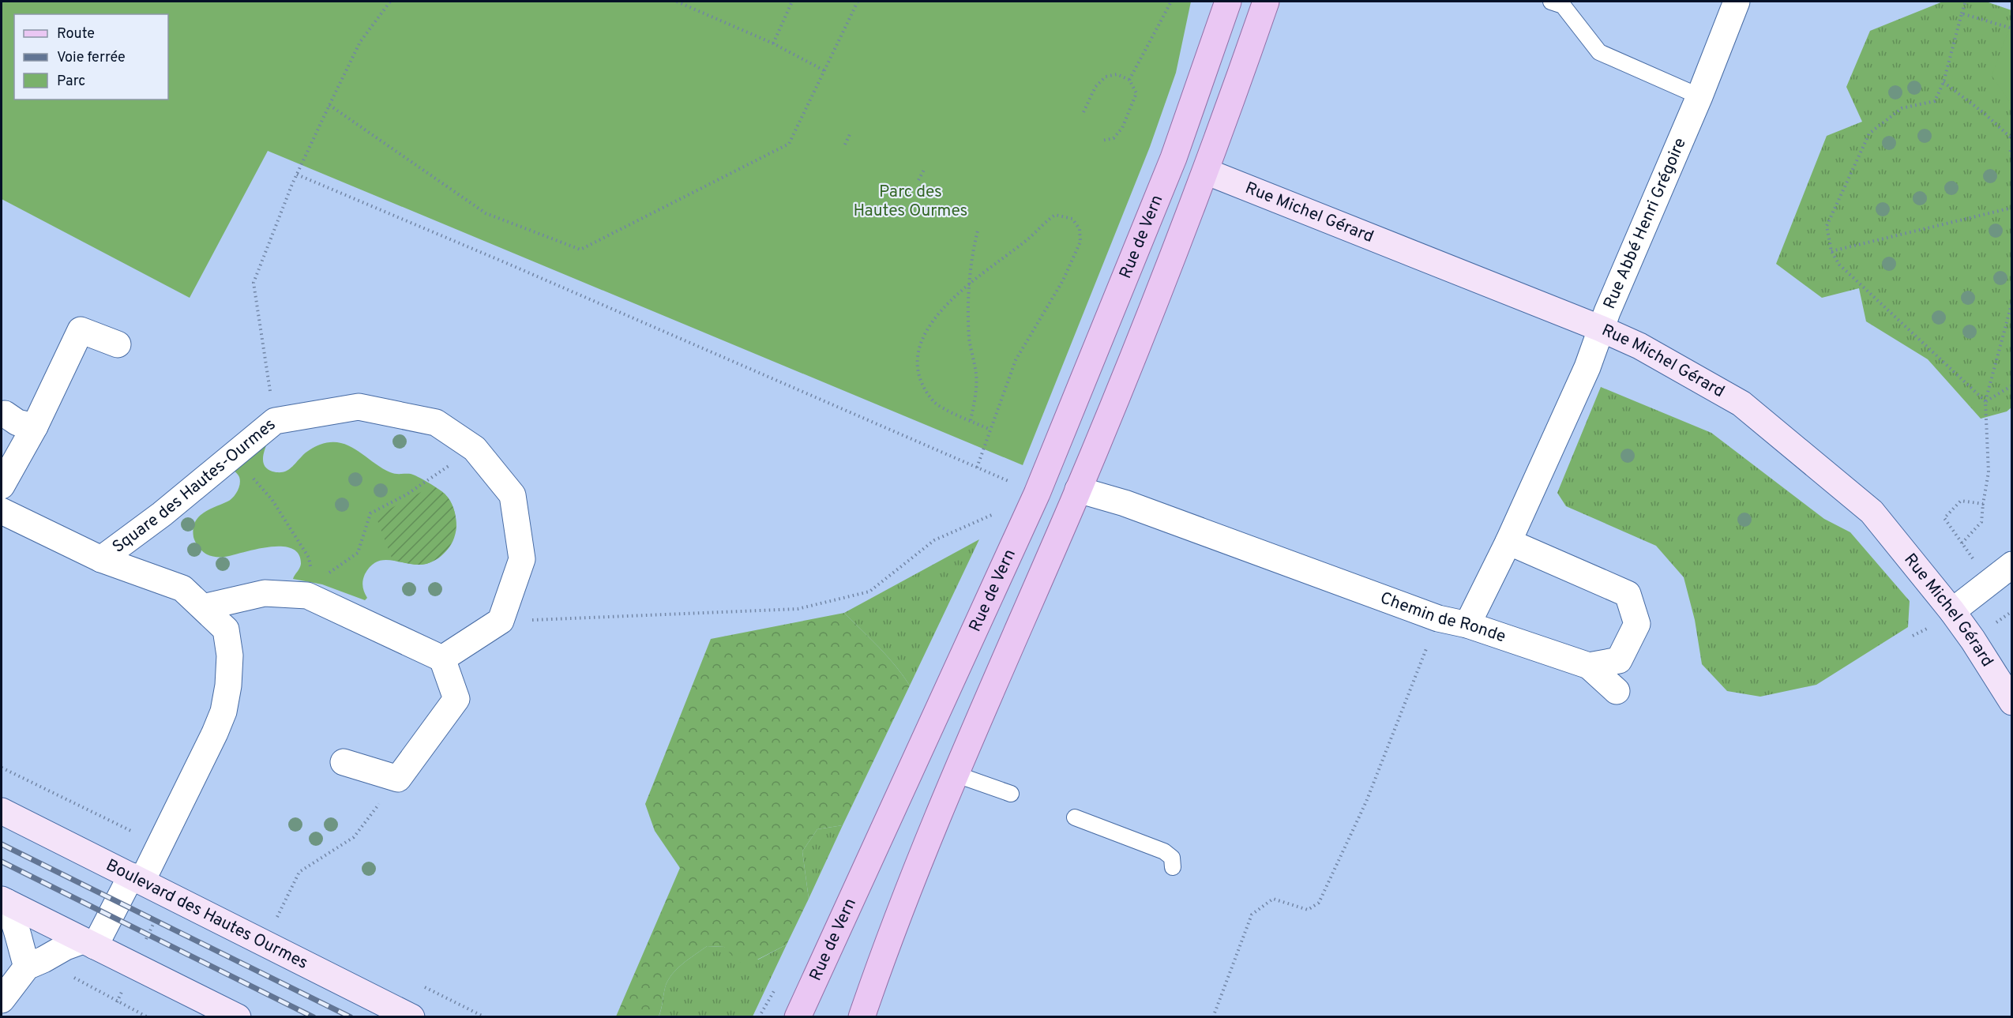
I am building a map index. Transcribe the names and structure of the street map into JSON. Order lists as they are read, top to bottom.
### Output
{
  "streets": {
    "main road": ["Rue de Vern"],
    "street": [
      "Rue Michel Gérard",
      "Rue Abbé Henri Grégoire",
      "Square des Hautes-Ourmes",
      "Chemin de Ronde",
      "Boulevard des Hautes Ourmes"
    ]
  },
  "crossings": [
    ["Rue Michel Gérard", "Rue Abbé Henri Grégoire"],
    ["Rue Abbé Henri Grégoire", "Chemin de Ronde"],
    ["Square des Hautes-Ourmes", "Boulevard des Hautes Ourmes"]
  ],
  "parks": ["Parc des Hautes Ourmes"],
  "legend": ["Route", "Voie ferrée", "Parc"]
}
